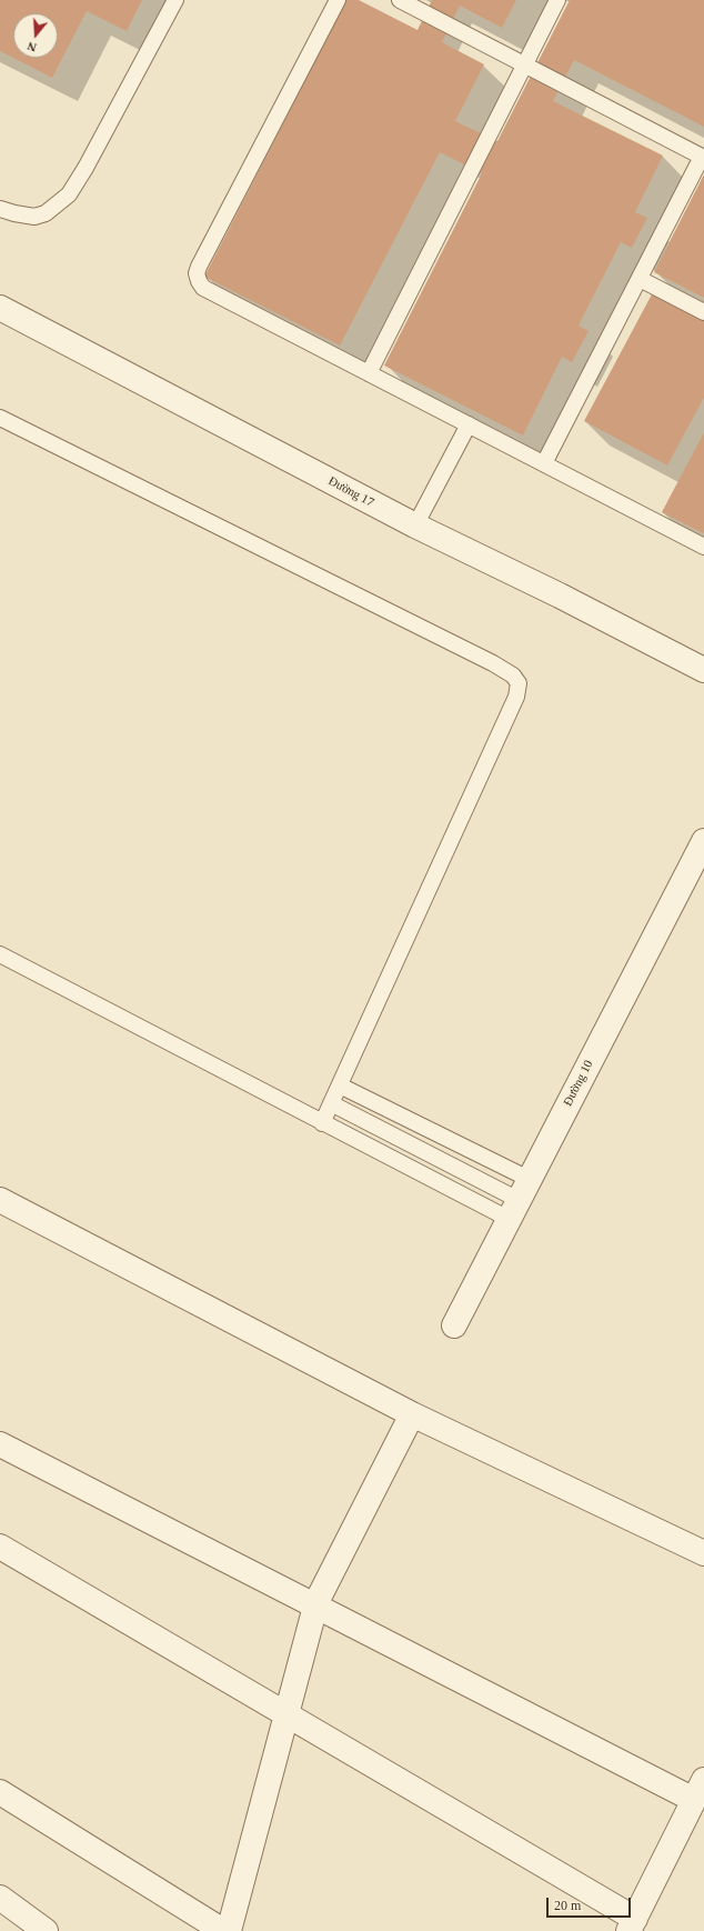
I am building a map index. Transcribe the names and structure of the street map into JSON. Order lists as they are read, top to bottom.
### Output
{
  "streets": {
    "street": ["Đường 17", "Đường 10"]
  },
  "scale_bar": "20 m",
  "north": "bottom"
}
